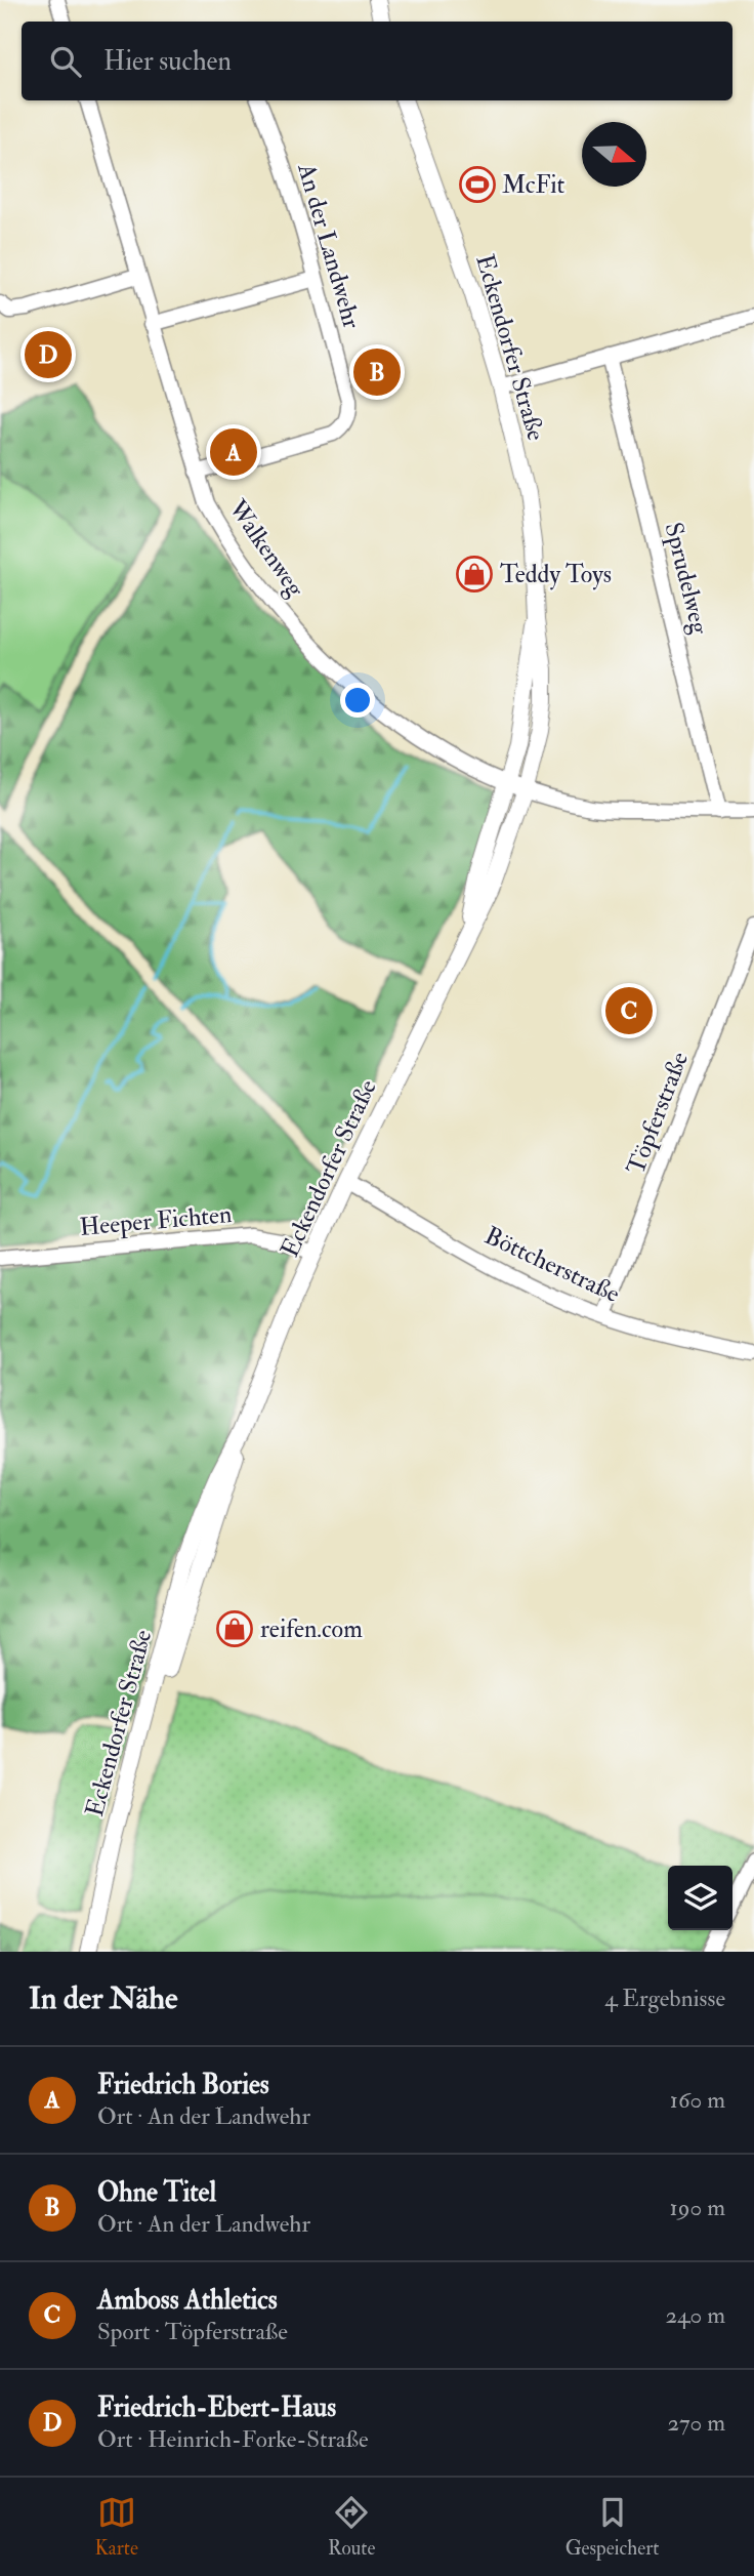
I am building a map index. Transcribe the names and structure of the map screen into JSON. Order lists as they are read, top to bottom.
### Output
{
  "streets": {
    "street": [
      "An der Landwehr",
      "Eckendorfer Straße",
      "Walkenweg",
      "Sprudelweg",
      "Töpferstraße",
      "Heeper Fichten",
      "Böttcherstraße"
    ]
  },
  "crossings": [
    ["An der Landwehr", "Walkenweg"],
    ["Eckendorfer Straße", "Walkenweg"],
    ["Eckendorfer Straße", "Heeper Fichten"],
    ["Eckendorfer Straße", "Böttcherstraße"],
    ["Walkenweg", "Sprudelweg"],
    ["Töpferstraße", "Böttcherstraße"]
  ],
  "places": {
    "sports": ["McFit"],
    "shop": ["Teddy Toys", "reifen.com"]
  },
  "north": "right",
  "page": {
    "search": "Hier suchen",
    "pins": [
      "D",
      "B",
      "A",
      "C"
    ],
    "heading": ["In der Nähe", "4 Ergebnisse"],
    "list": [
      {
        "mark": "A",
        "name": "Friedrich Bories",
        "note": "Ort · An der Landwehr",
        "value": "160 m"
      },
      {
        "mark": "B",
        "name": "Ohne Titel",
        "note": "Ort · An der Landwehr",
        "value": "190 m"
      },
      {
        "mark": "C",
        "name": "Amboss Athletics",
        "note": "Sport · Töpferstraße",
        "value": "240 m"
      },
      {
        "mark": "D",
        "name": "Friedrich-Ebert-Haus",
        "note": "Ort · Heinrich-Forke-Straße",
        "value": "270 m"
      }
    ],
    "nav": ["Karte", "Route", "Gespeichert"]
  }
}
